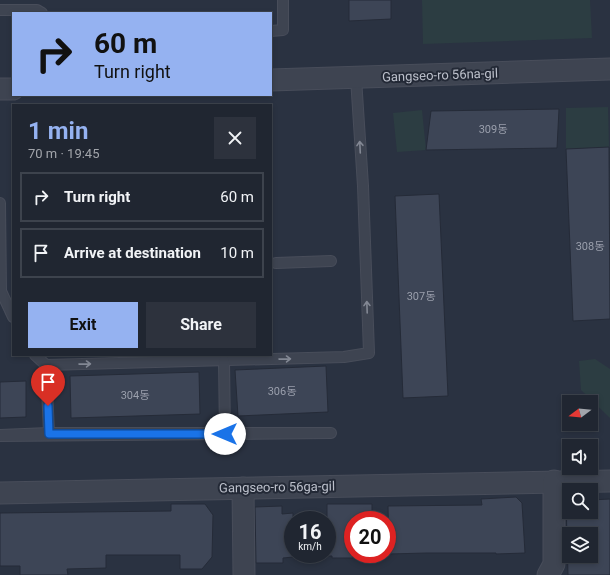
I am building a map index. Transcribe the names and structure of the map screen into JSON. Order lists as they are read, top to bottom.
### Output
{
  "streets": {
    "street": ["Gangseo-ro 56na-gil", "Gangseo-ro 56ga-gil"]
  },
  "house_numbers": [
    "309동",
    "308동",
    "307동",
    "306동",
    "304동"
  ],
  "north": "left",
  "page": {
    "turn": ["60 m", "Turn right"],
    "heading": ["1 min", "70 m · 19:45"],
    "list": [
      {
        "name": "Turn right",
        "value": "60 m"
      },
      {
        "name": "Arrive at destination",
        "value": "10 m"
      }
    ],
    "buttons": ["Exit", "Share"],
    "speed": "16 km/h",
    "limit": "20"
  }
}
